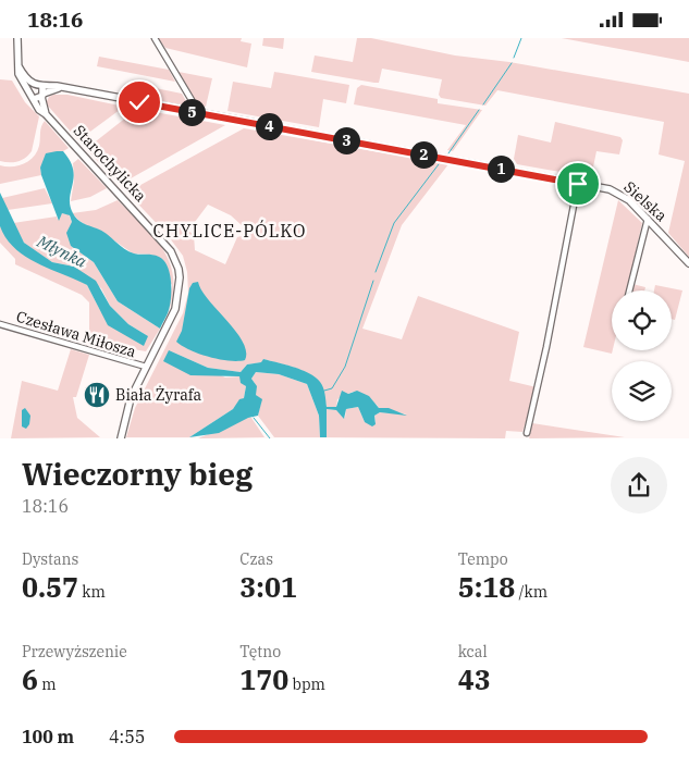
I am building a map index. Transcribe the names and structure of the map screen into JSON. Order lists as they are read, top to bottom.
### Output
{
  "streets": {
    "street": ["Starochylicka", "Sielska", "Czesława Miłosza"]
  },
  "crossings": [
    ["Starochylicka", "Sielska"],
    ["Starochylicka", "Czesława Miłosza"]
  ],
  "districts": ["CHYLICE-PÓLKO"],
  "water": ["Młynka"],
  "places": {
    "restaurant": ["Biała Żyrafa"]
  },
  "page": {
    "status": "18:16",
    "pins": [
      "5",
      "4",
      "3",
      "2",
      "1"
    ],
    "heading": ["Wieczorny bieg", "18:16"],
    "stats": [
      ["Dystans", "0.57 km"],
      ["Czas", "3:01"],
      ["Tempo", "5:18 /km"],
      ["Przewyższenie", "6 m"],
      ["Tętno", "170 bpm"],
      ["kcal", "43"]
    ],
    "list": [
      {
        "name": "100 m",
        "note": "4:55"
      }
    ]
  }
}
